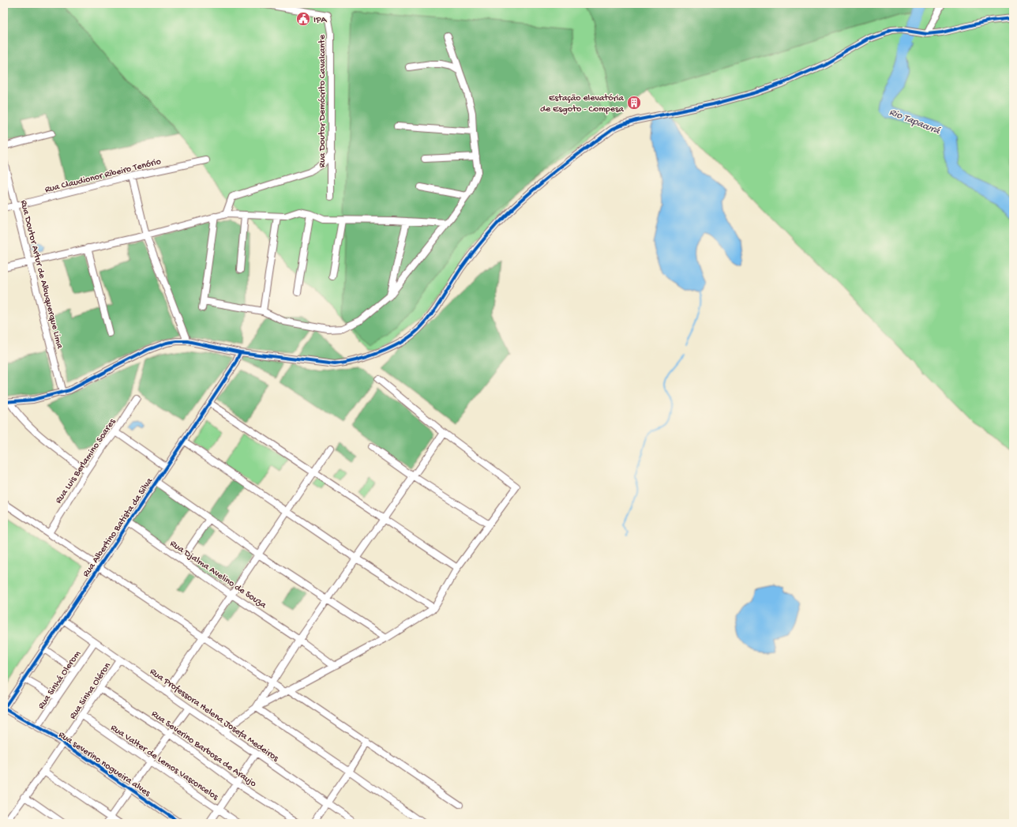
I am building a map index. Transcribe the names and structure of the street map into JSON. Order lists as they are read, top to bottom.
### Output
{
  "streets": {
    "street": [
      "Rua Doutor Demócrito Cavalcante",
      "Rua Claudionor Ribeiro Tenório",
      "Rua Doutor Artur de Albuquerque Lima",
      "Rua Luis Berlamino Soares",
      "Rua Albertino Batista da Silva",
      "Rua Djalma Avelino de Souza",
      "Rua Sinhá Olerom",
      "Rua Sinha Oléron",
      "Rua Professora Helena Josefa Medeiros",
      "Rua Severino Barbosa de Araujo",
      "Rua Valter de Lemos Vasconcelos",
      "Rua severino nogueira alves"
    ]
  },
  "crossings": [
    ["Rua Claudionor Ribeiro Tenório", "Rua Doutor Artur de Albuquerque Lima"],
    ["Rua Albertino Batista da Silva", "Rua Djalma Avelino de Souza"],
    ["Rua Albertino Batista da Silva", "Rua Professora Helena Josefa Medeiros"],
    ["Rua Albertino Batista da Silva", "Rua severino nogueira alves"],
    ["Rua Sinhá Olerom", "Rua Professora Helena Josefa Medeiros"],
    ["Rua Sinhá Olerom", "Rua severino nogueira alves"],
    ["Rua Sinha Oléron", "Rua Professora Helena Josefa Medeiros"],
    ["Rua Sinha Oléron", "Rua Severino Barbosa de Araujo"],
    ["Rua Sinha Oléron", "Rua Valter de Lemos Vasconcelos"],
    ["Rua Sinha Oléron", "Rua severino nogueira alves"]
  ],
  "water": ["Rio Tapacurá"],
  "places": {
    "public building": ["IPA"],
    "building": ["Estação elevatória de Esgoto - Compesa"]
  }
}
